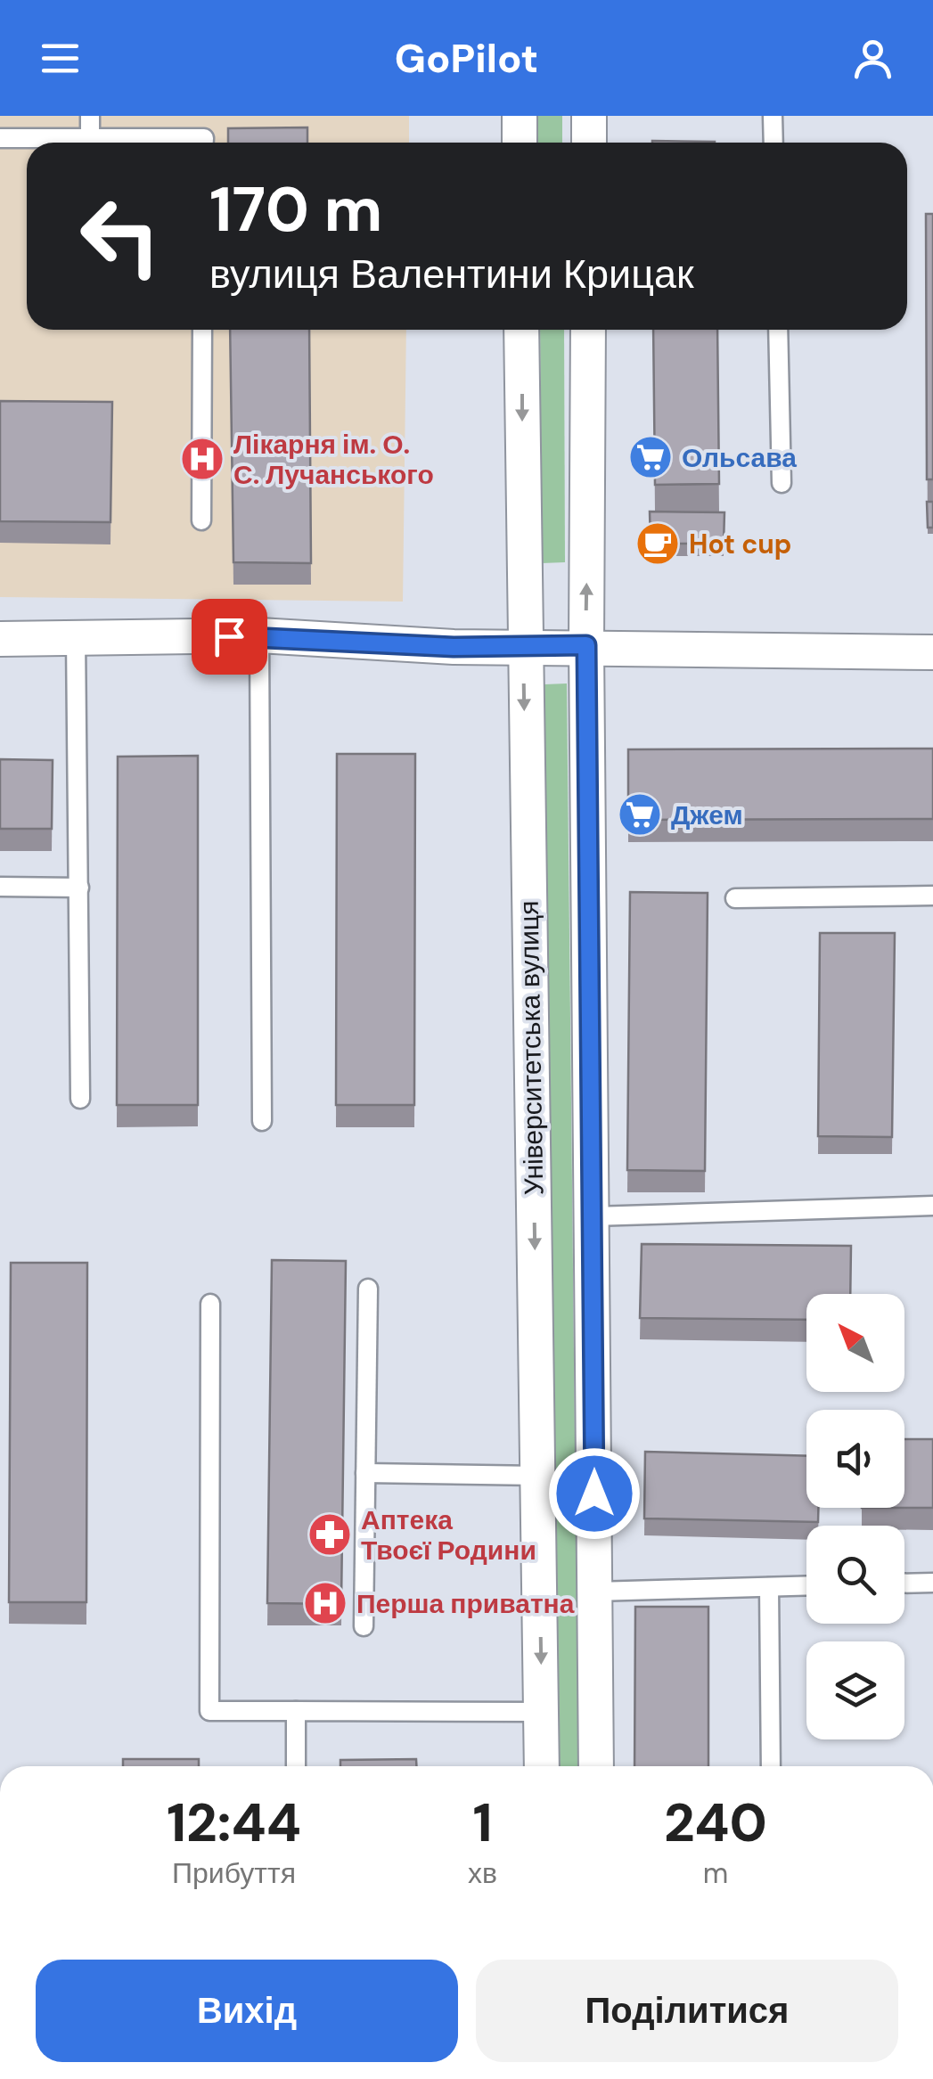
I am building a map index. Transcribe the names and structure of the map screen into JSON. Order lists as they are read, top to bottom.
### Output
{
  "streets": {
    "street": ["Університетська вулиця"]
  },
  "places": {
    "supermarket": ["Ольсава", "Джем"],
    "hospital": ["Лікарня ім. О. С. Лучанського", "Перша приватна"],
    "cafe": ["Hot cup"],
    "pharmacy": ["Аптека Твоєї Родини"]
  },
  "north": "top left",
  "page": {
    "header": "GoPilot",
    "turn": ["170 m", "вулиця Валентини Крицак"],
    "eta": [
      "12:44",
      "Прибуття",
      "1",
      "хв",
      "240",
      "m"
    ],
    "buttons": ["Вихід", "Поділитися"]
  }
}
